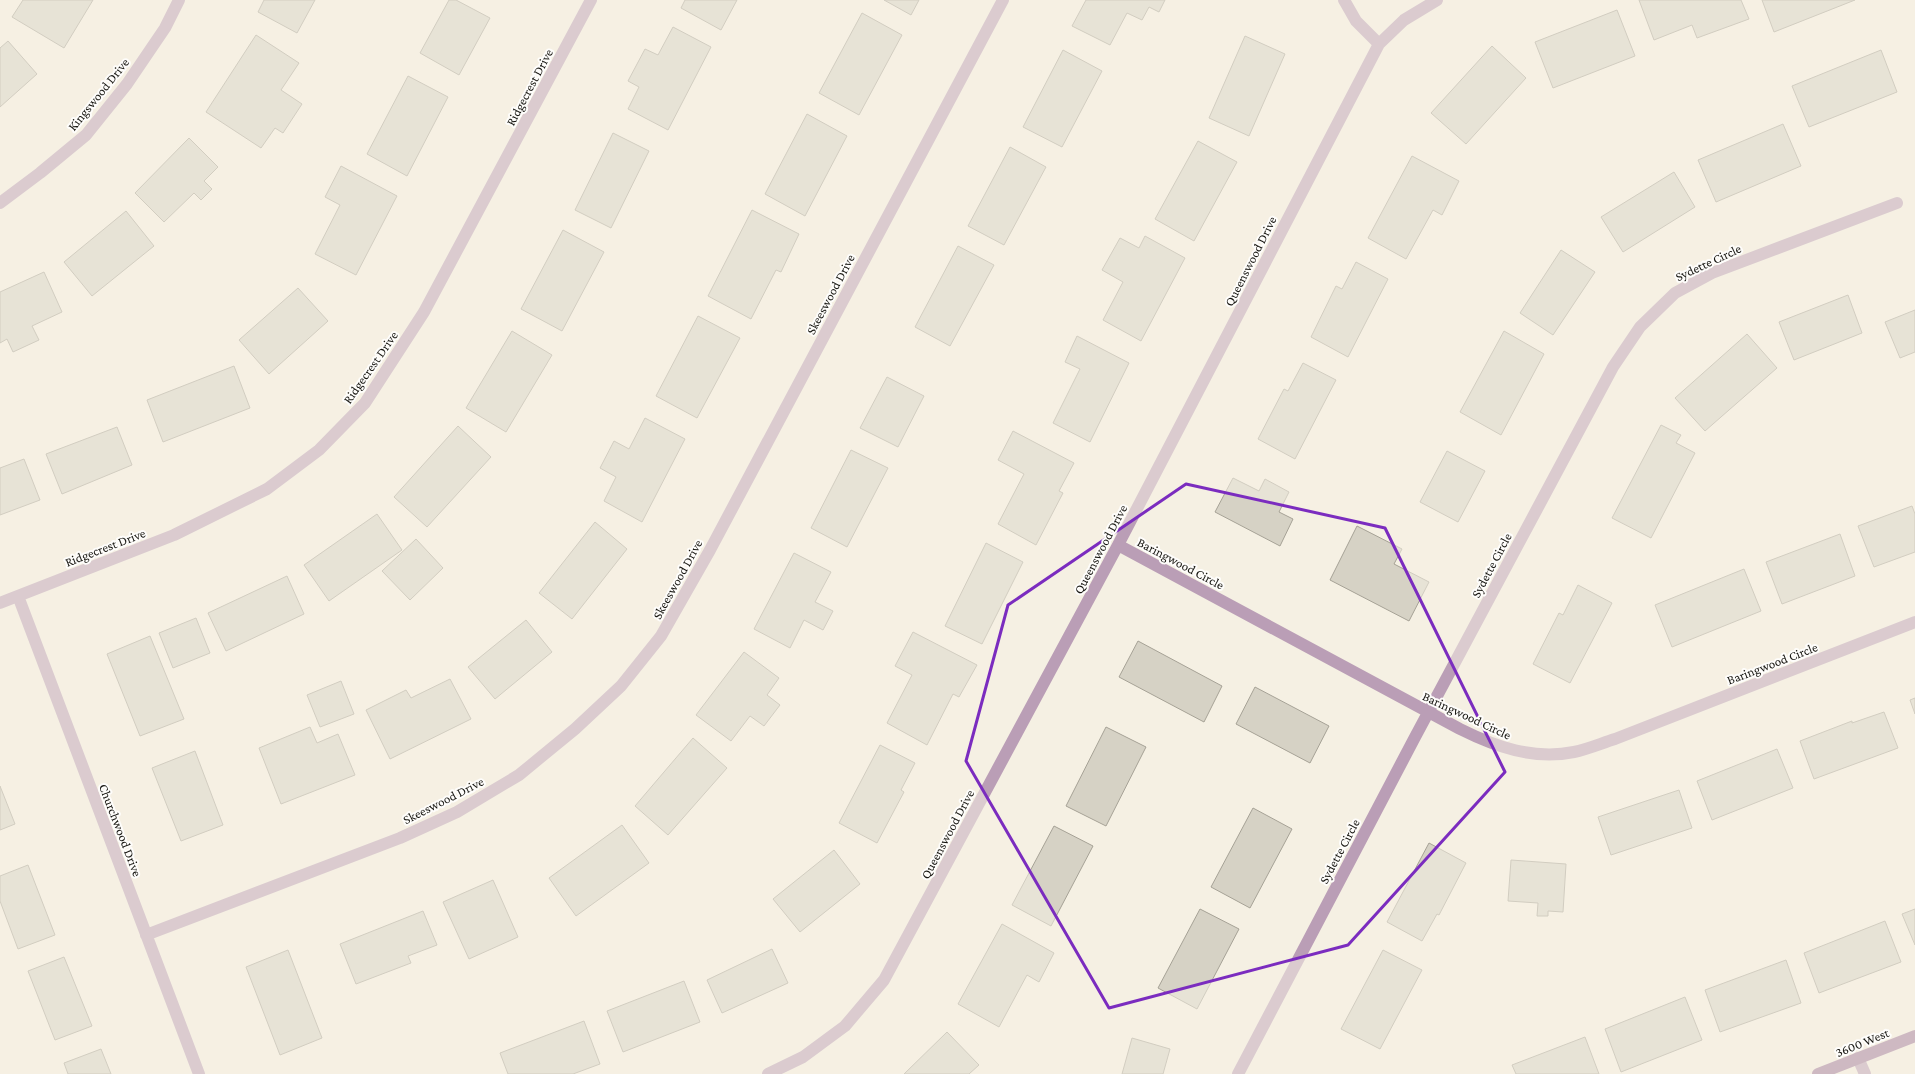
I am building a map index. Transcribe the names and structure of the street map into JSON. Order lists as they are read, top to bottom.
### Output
{
  "streets": {
    "street": [
      "Ridgecrest Drive",
      "Kingswood Drive",
      "Queenswood Drive",
      "Sydette Circle",
      "Skeeswood Drive",
      "Baringwood Circle",
      "Churchwood Drive",
      "3600 West"
    ]
  },
  "crossings": [
    ["Ridgecrest Drive", "Churchwood Drive"],
    ["Queenswood Drive", "Baringwood Circle"],
    ["Sydette Circle", "Baringwood Circle"],
    ["Skeeswood Drive", "Churchwood Drive"]
  ]
}
